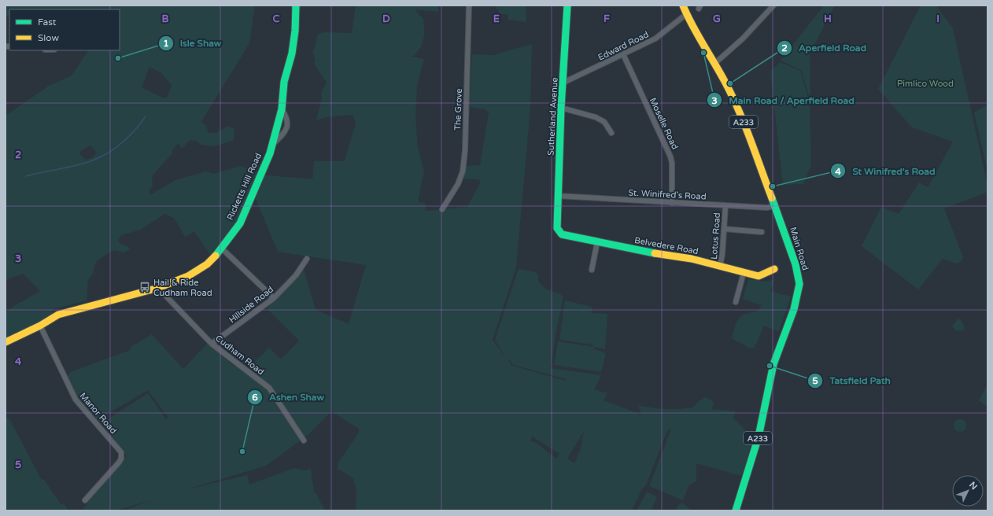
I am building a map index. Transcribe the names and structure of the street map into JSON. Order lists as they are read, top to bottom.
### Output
{
  "streets": {
    "street": [
      "Edward Road",
      "The Grove",
      "Sutherland Avenue",
      "A233",
      "Moselle Road",
      "Ricketts Hill Road",
      "St. Winifred's Road",
      "Lotus Road",
      "Belvedere Road",
      "Main Road",
      "Hillside Road",
      "Cudham Road",
      "Manor Road"
    ]
  },
  "crossings": [
    ["Edward Road", "Sutherland Avenue"],
    ["Edward Road", "Moselle Road"],
    ["Edward Road", "Main Road"],
    ["Sutherland Avenue", "St. Winifred's Road"],
    ["Sutherland Avenue", "Belvedere Road"],
    ["Moselle Road", "St. Winifred's Road"],
    ["Ricketts Hill Road", "Cudham Road"],
    ["Ricketts Hill Road", "Manor Road"],
    ["St. Winifred's Road", "Lotus Road"],
    ["St. Winifred's Road", "Main Road"],
    ["Lotus Road", "Belvedere Road"],
    ["Hillside Road", "Cudham Road"]
  ],
  "parks": ["Pimlico Wood"],
  "places": {
    "other": [
      "Main Road / Aperfield Road",
      "Isle Shaw",
      "Aperfield Road",
      "St Winifred's Road",
      "Tatsfield Path",
      "Ashen Shaw"
    ],
    "bus stop": ["Hail & Ride Cudham Road"]
  },
  "legend": ["Fast", "Slow"],
  "north": "top right",
  "grid": {
    "columns": [
      "B",
      "C",
      "D",
      "E",
      "F",
      "G",
      "H",
      "I"
    ],
    "rows": [
      "2",
      "3",
      "4",
      "5"
    ]
  }
}
